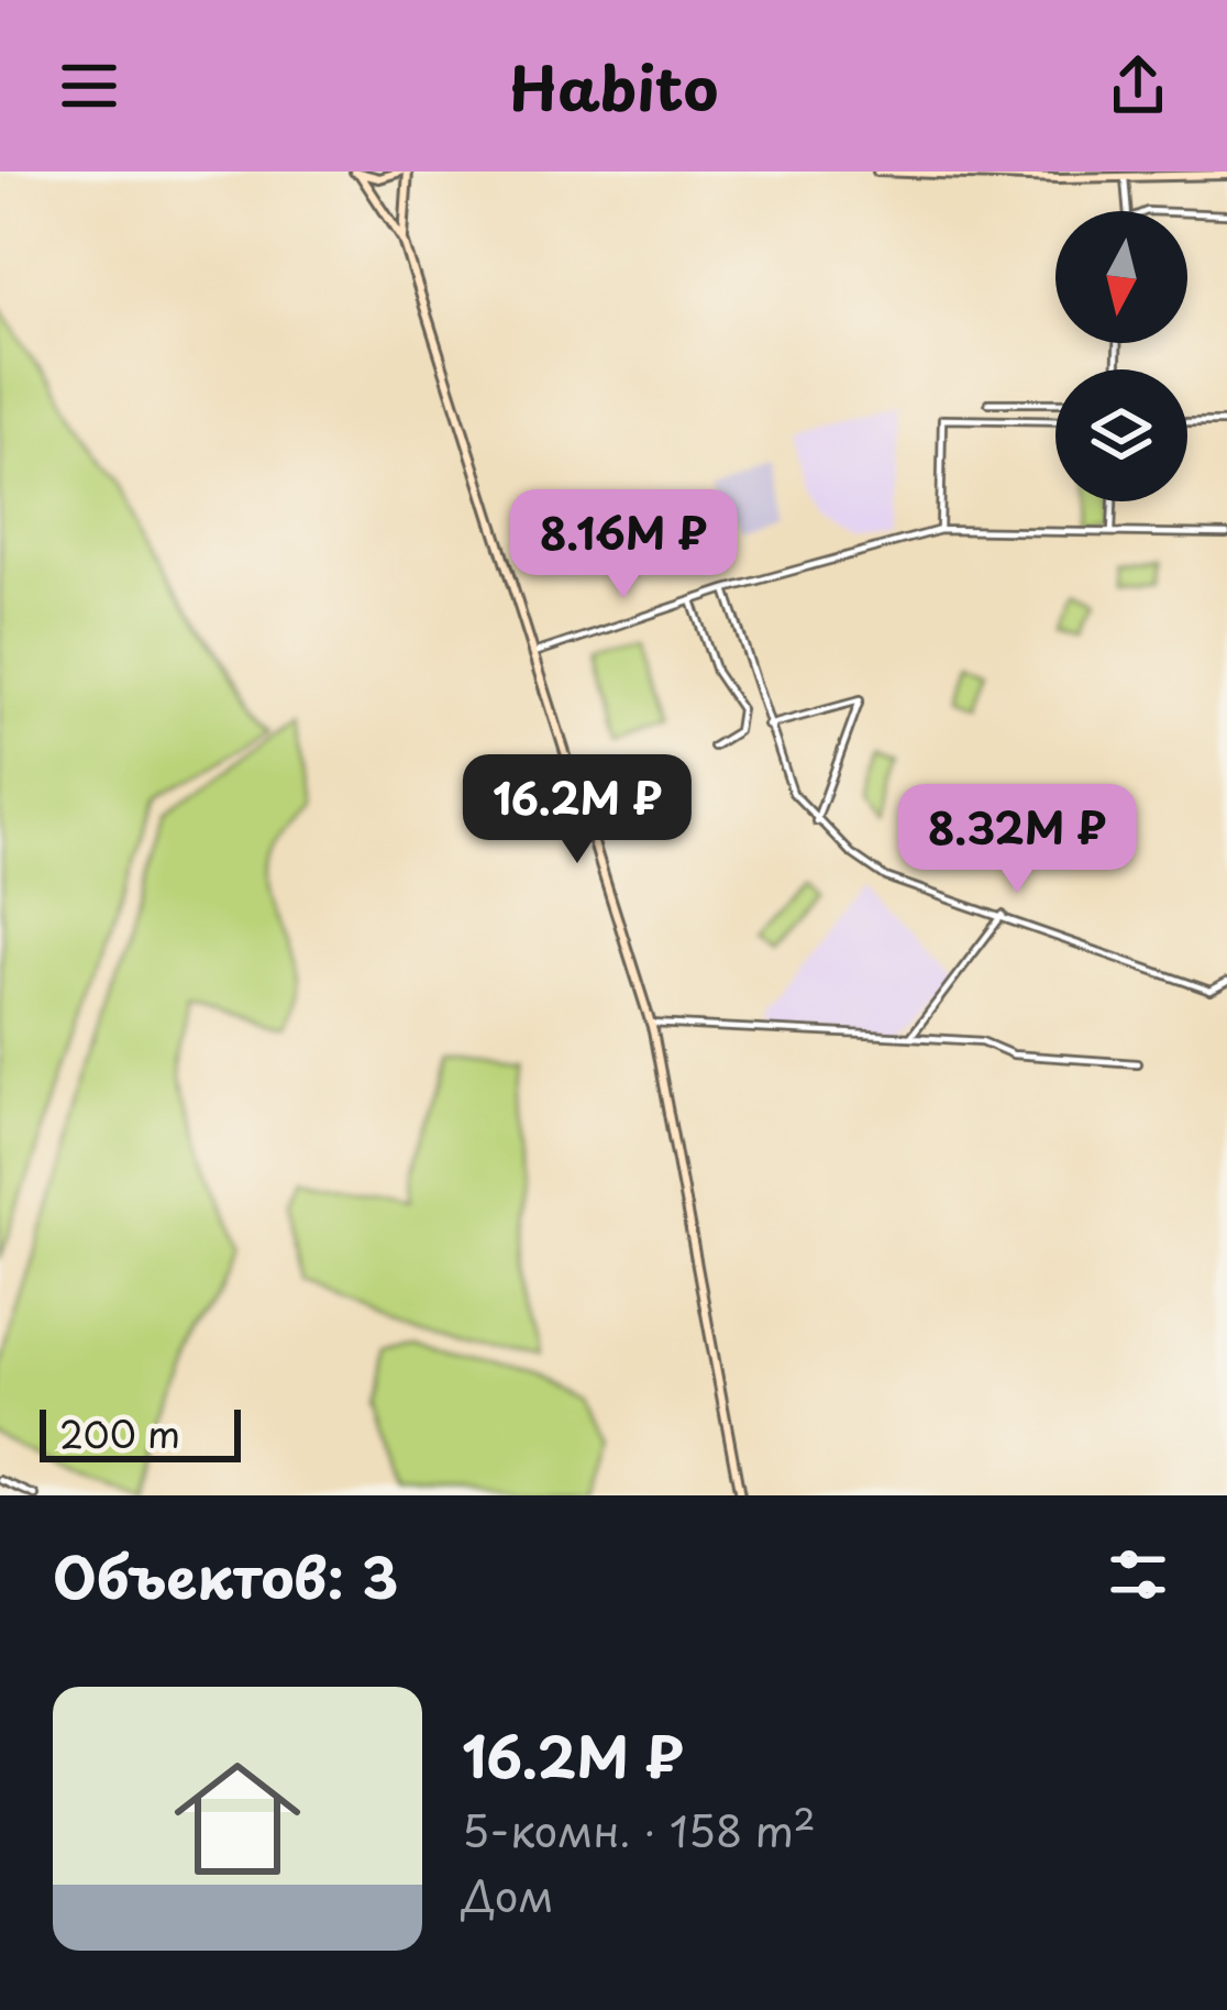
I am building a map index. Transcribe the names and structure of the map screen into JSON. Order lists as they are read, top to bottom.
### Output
{
  "scale_bar": "200 m",
  "north": "bottom",
  "page": {
    "header": "Habito",
    "price": ["8.16M ₽", "16.2M ₽", "8.32M ₽"],
    "scale": "200 m",
    "heading": "Объектов: 3",
    "list": [
      {
        "name": "16.2M ₽",
        "note": "5-комн. · 158 m² · Дом"
      }
    ]
  }
}
